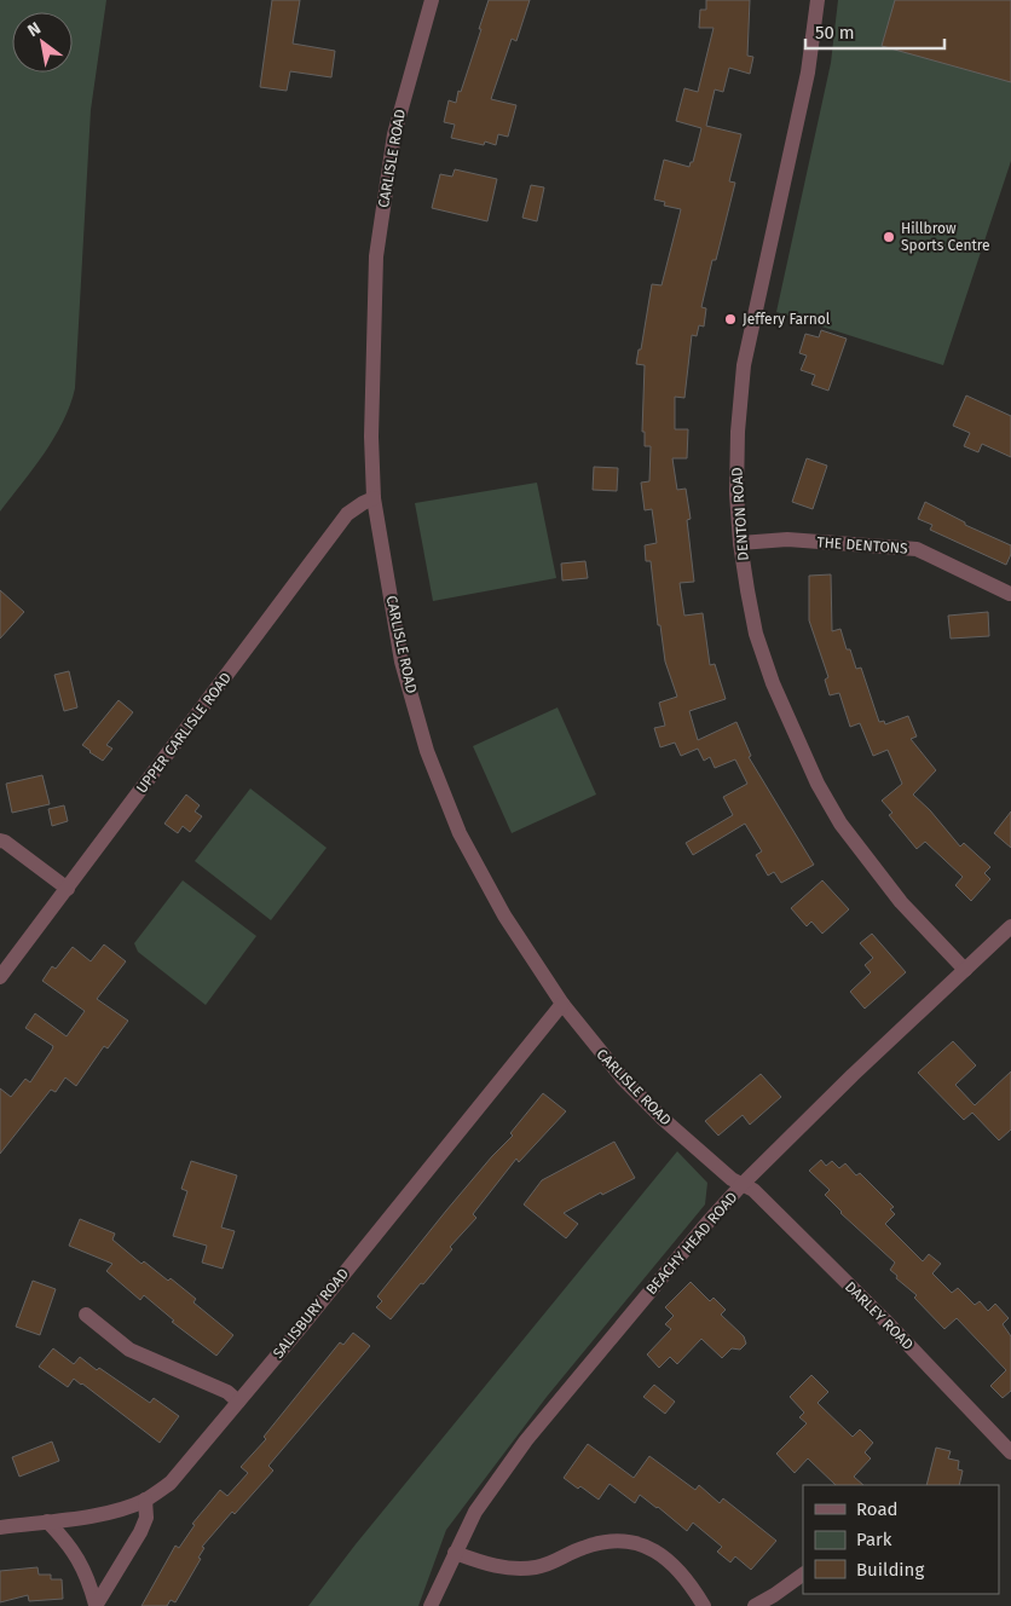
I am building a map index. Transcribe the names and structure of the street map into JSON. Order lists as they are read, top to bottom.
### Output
{
  "streets": {
    "street": [
      "CARLISLE ROAD",
      "DENTON ROAD",
      "THE DENTONS",
      "UPPER CARLISLE ROAD",
      "BEACHY HEAD ROAD",
      "SALISBURY ROAD",
      "DARLEY ROAD"
    ]
  },
  "crossings": [
    ["CARLISLE ROAD", "UPPER CARLISLE ROAD"],
    ["CARLISLE ROAD", "BEACHY HEAD ROAD"],
    ["CARLISLE ROAD", "SALISBURY ROAD"],
    ["CARLISLE ROAD", "DARLEY ROAD"],
    ["DENTON ROAD", "THE DENTONS"],
    ["DENTON ROAD", "BEACHY HEAD ROAD"],
    ["BEACHY HEAD ROAD", "DARLEY ROAD"]
  ],
  "places": ["Hillbrow Sports Centre", "Jeffery Farnol"],
  "legend": ["Road", "Park", "Building"],
  "scale_bar": "50 m",
  "north": "top left"
}
